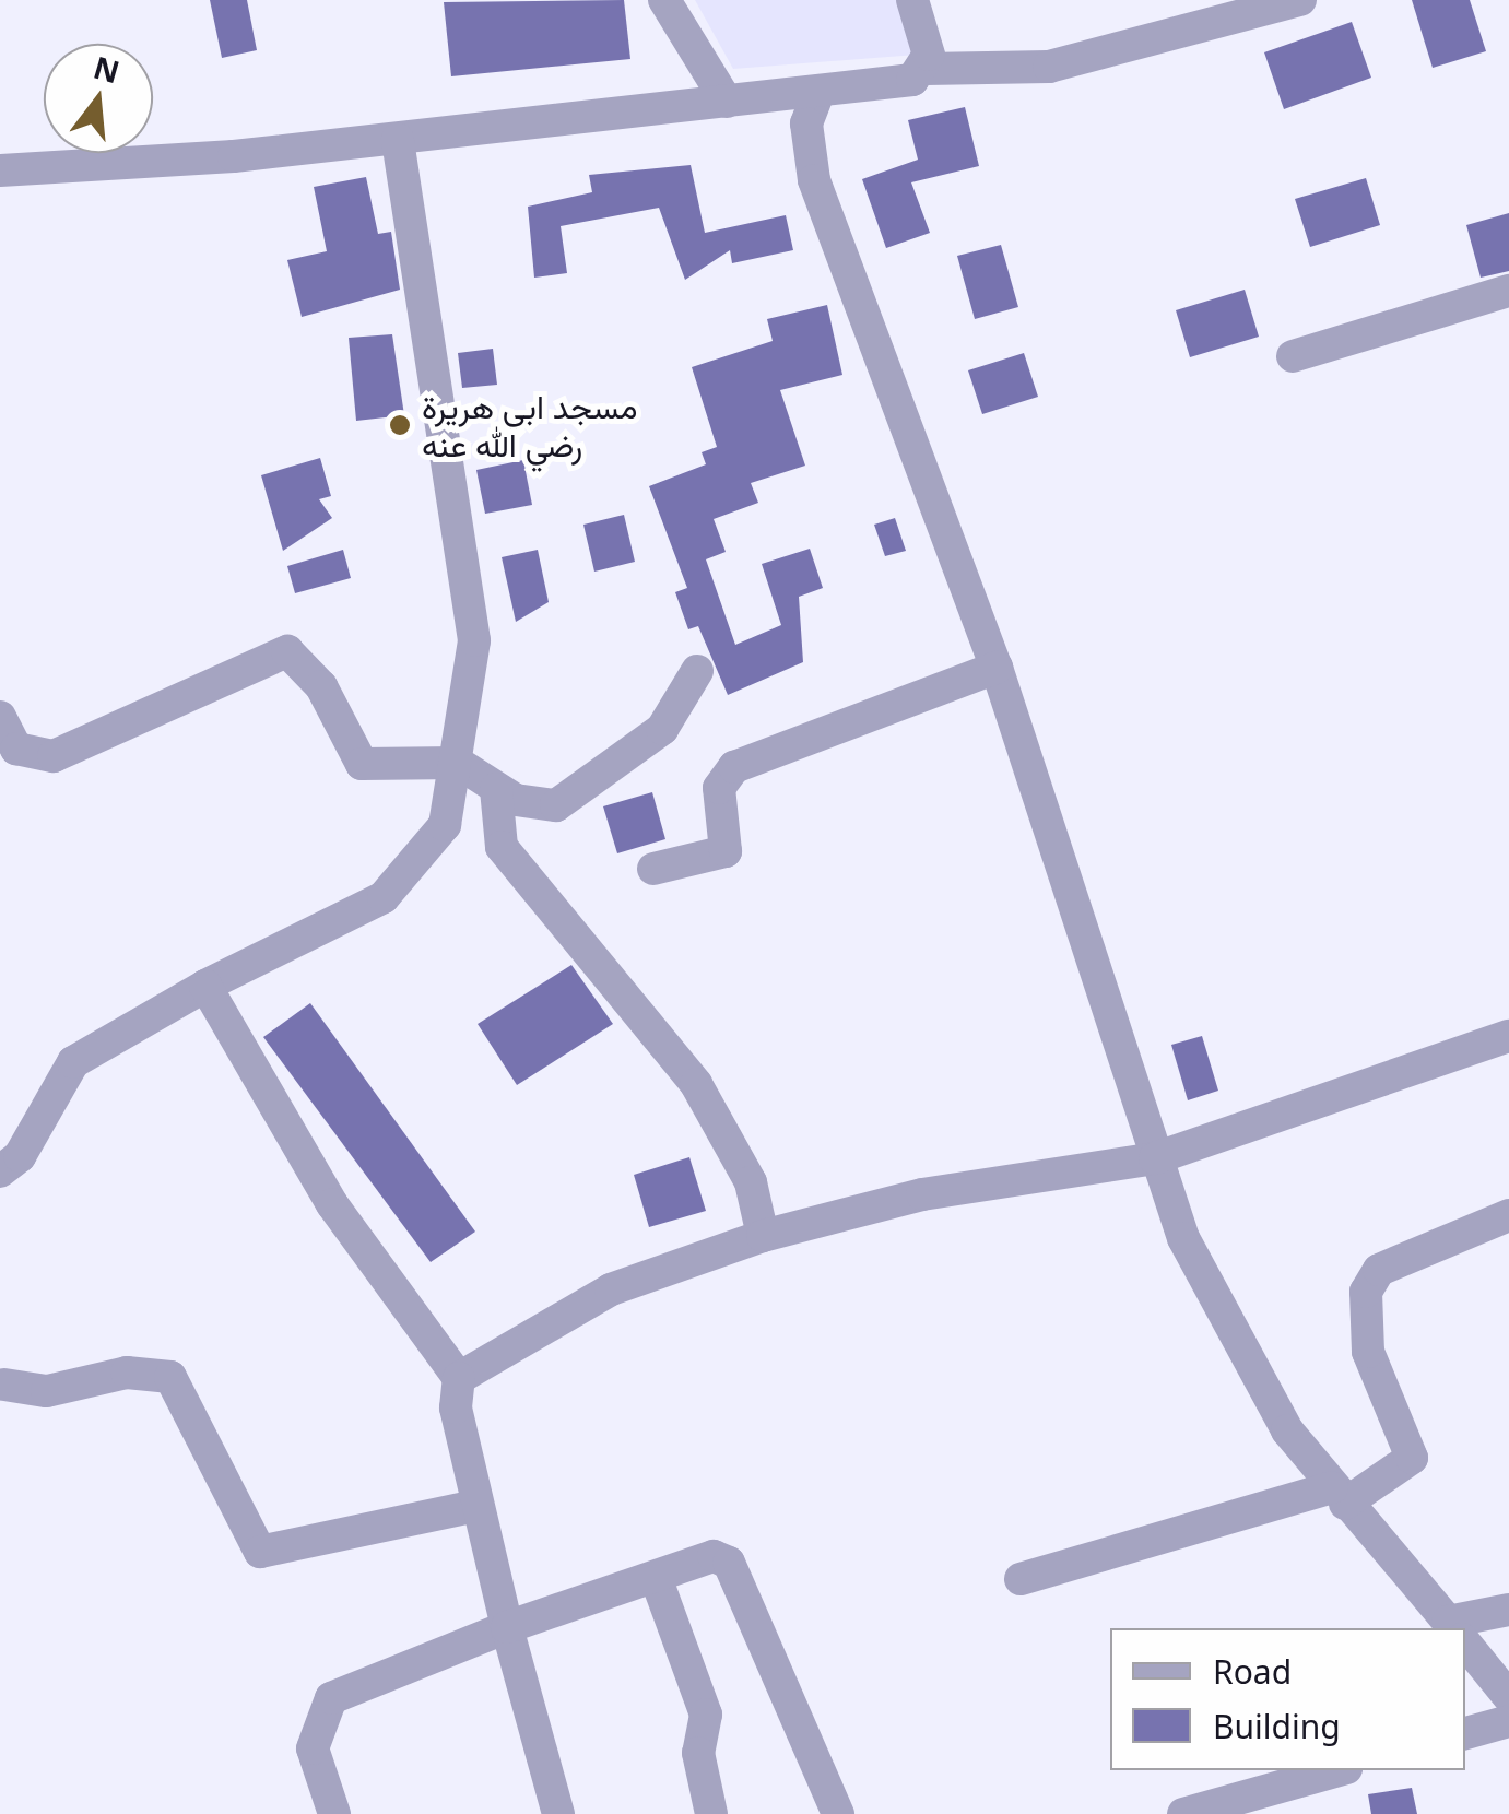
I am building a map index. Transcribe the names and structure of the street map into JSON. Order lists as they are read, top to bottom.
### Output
{
  "places": ["مسجد ابي هريرة رضي الله عنه"],
  "legend": ["Road", "Building"],
  "north": "top"
}
